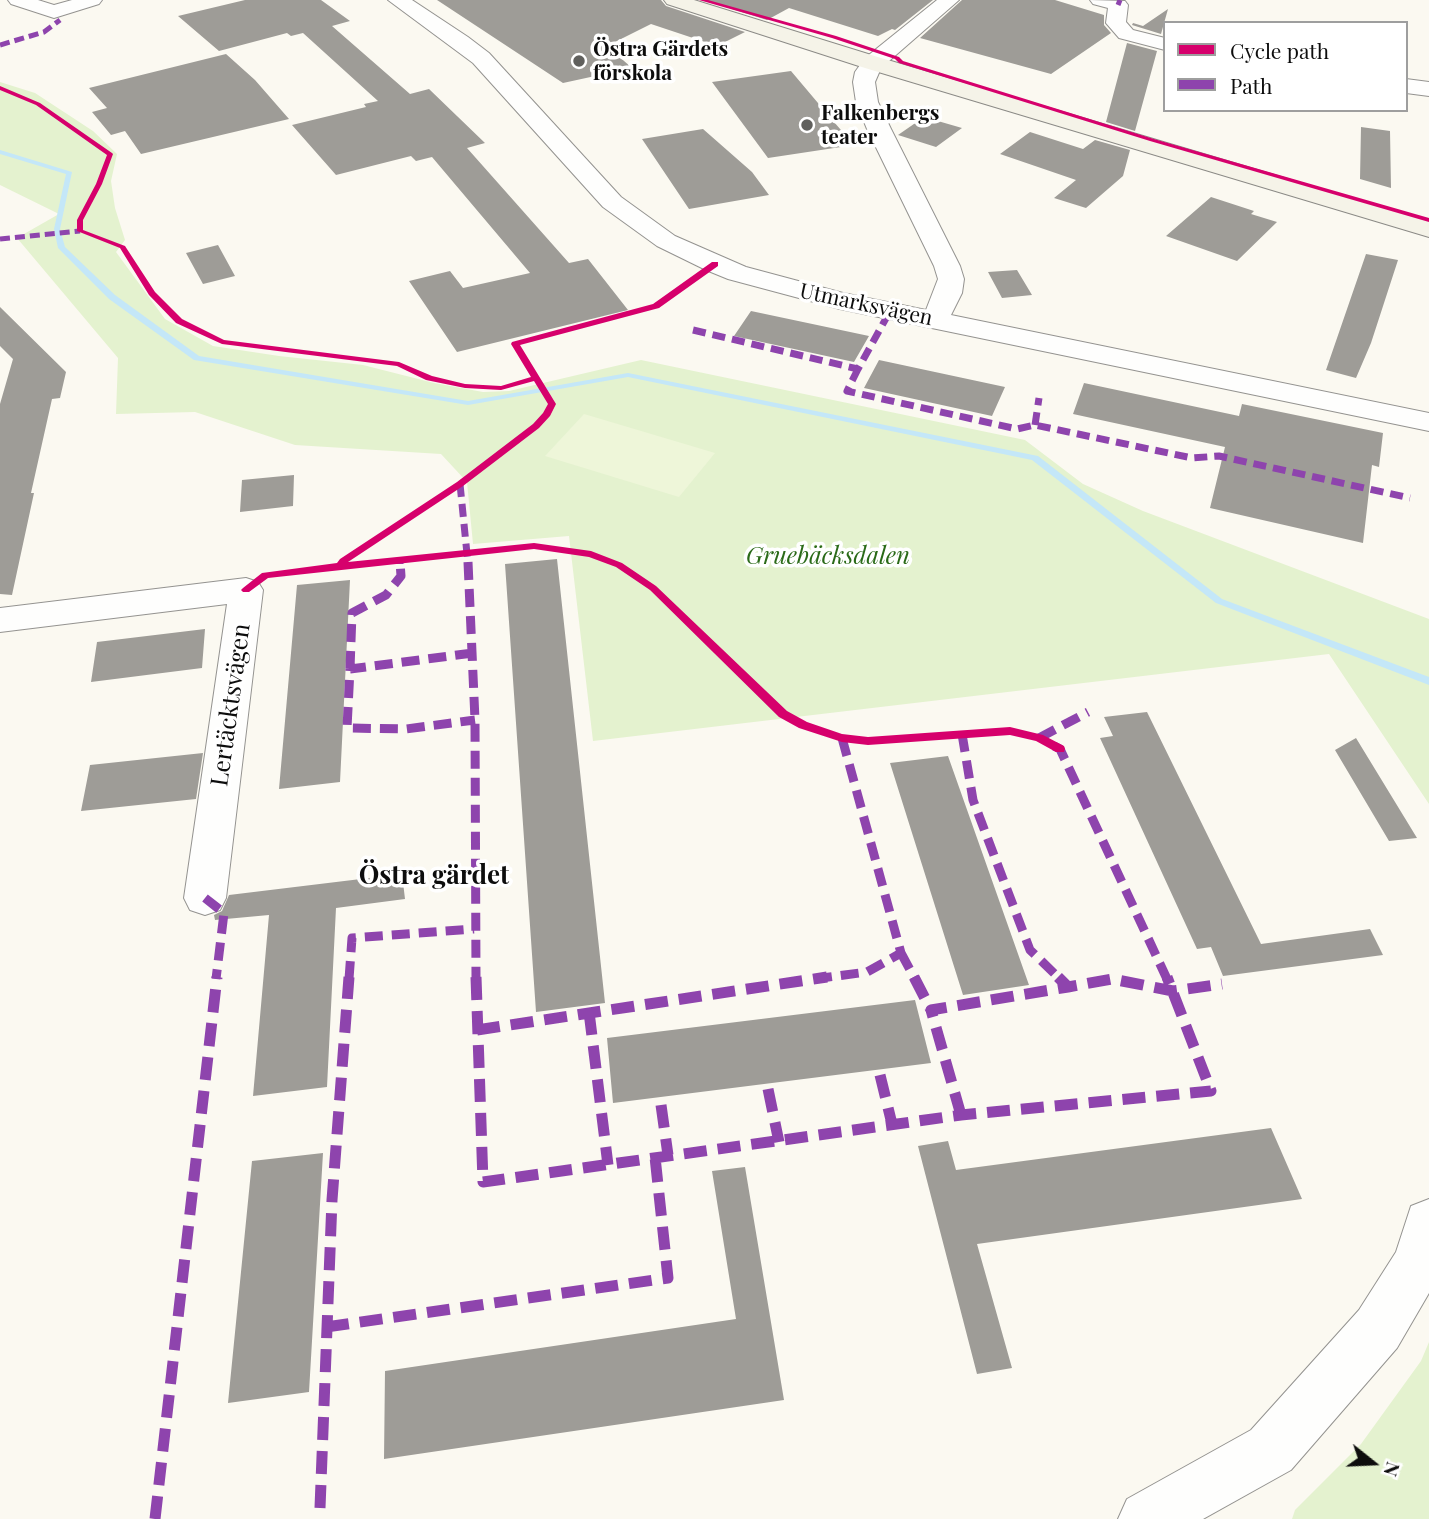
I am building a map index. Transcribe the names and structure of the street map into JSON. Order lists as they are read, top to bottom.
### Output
{
  "streets": {
    "street": ["Utmarksvägen", "Lertäcktsvägen"]
  },
  "districts": ["Östra gärdet"],
  "parks": ["Gruebäcksdalen"],
  "places": ["Östra Gärdets förskola", "Falkenbergs teater"],
  "legend": ["Cycle path", "Path"],
  "north": "right"
}
